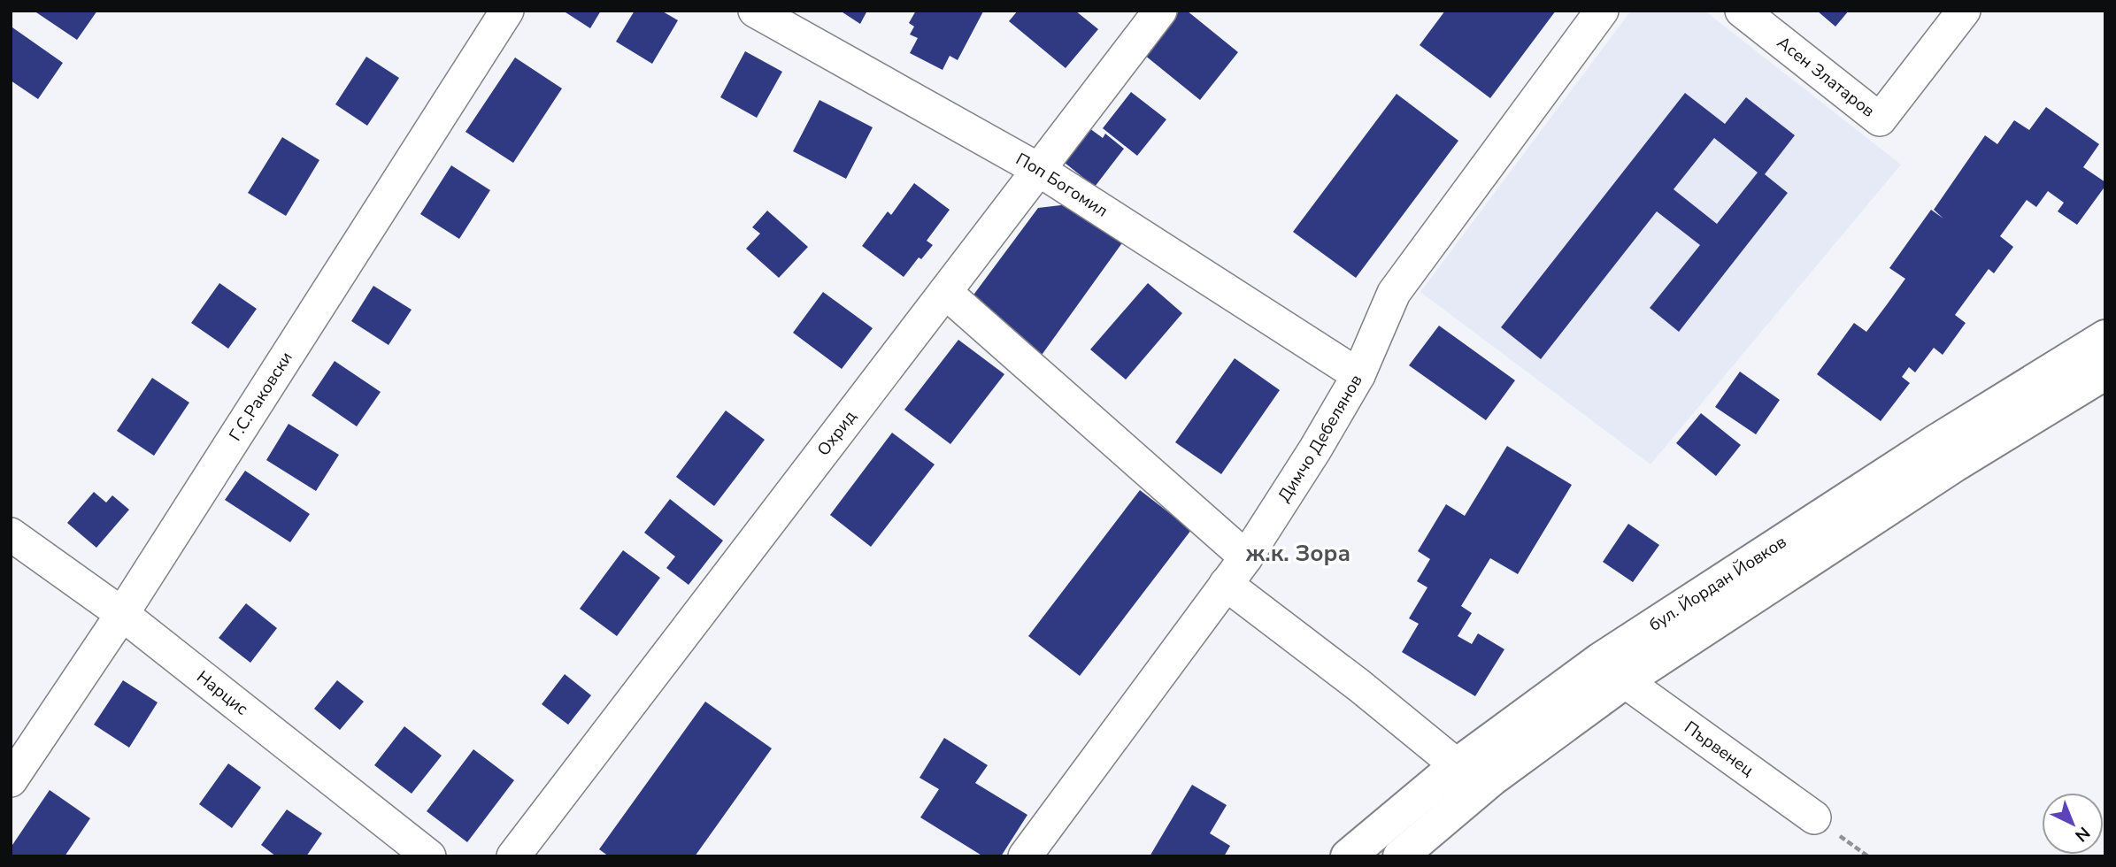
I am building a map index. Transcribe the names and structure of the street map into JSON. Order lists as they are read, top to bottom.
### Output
{
  "streets": {
    "street": [
      "Асен Златаров",
      "Поп Богомил",
      "Г.С.Раковски",
      "Охрид",
      "Димчо Дебелянов",
      "бул. Йордан Йовков",
      "Нарцис",
      "Първенец"
    ]
  },
  "crossings": [
    ["Поп Богомил", "Охрид"],
    ["Поп Богомил", "Димчо Дебелянов"],
    ["Г.С.Раковски", "Нарцис"],
    ["бул. Йордан Йовков", "Първенец"]
  ],
  "districts": ["ж.к. Зора"],
  "north": "bottom right"
}
